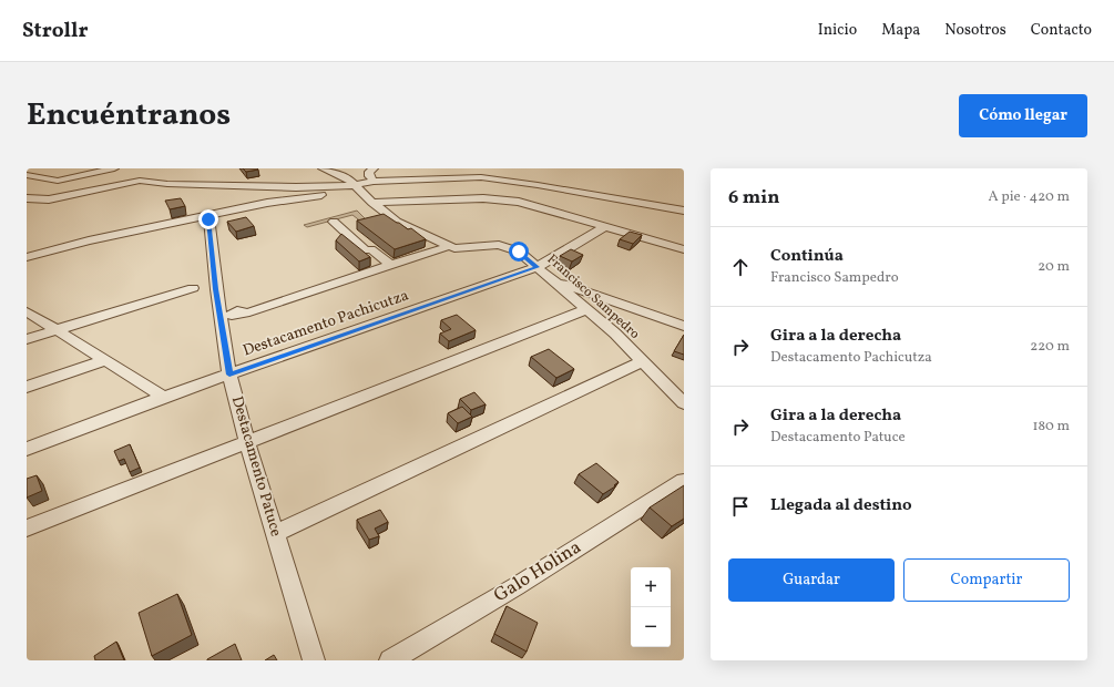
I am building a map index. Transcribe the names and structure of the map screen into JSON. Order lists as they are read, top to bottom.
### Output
{
  "streets": {
    "street": [
      "Francisco Sampedro",
      "Destacamento Pachicutza",
      "Destacamento Patuce",
      "Galo Holina"
    ]
  },
  "crossings": [
    ["Francisco Sampedro", "Destacamento Pachicutza"],
    ["Destacamento Pachicutza", "Destacamento Patuce"]
  ],
  "page": {
    "header": "Strollr",
    "nav": [
      "Inicio",
      "Mapa",
      "Nosotros",
      "Contacto"
    ],
    "title": "Encuéntranos",
    "buttons": [
      "Cómo llegar",
      ["Guardar", "Compartir"]
    ],
    "heading": ["6 min", "A pie · 420 m"],
    "list": [
      ["Continúa", "Francisco Sampedro", "20 m"],
      ["Gira a la derecha", "Destacamento Pachicutza", "220 m"],
      ["Gira a la derecha", "Destacamento Patuce", "180 m"],
      "Llegada al destino"
    ],
    "map_buttons": ["+", "−"]
  }
}
